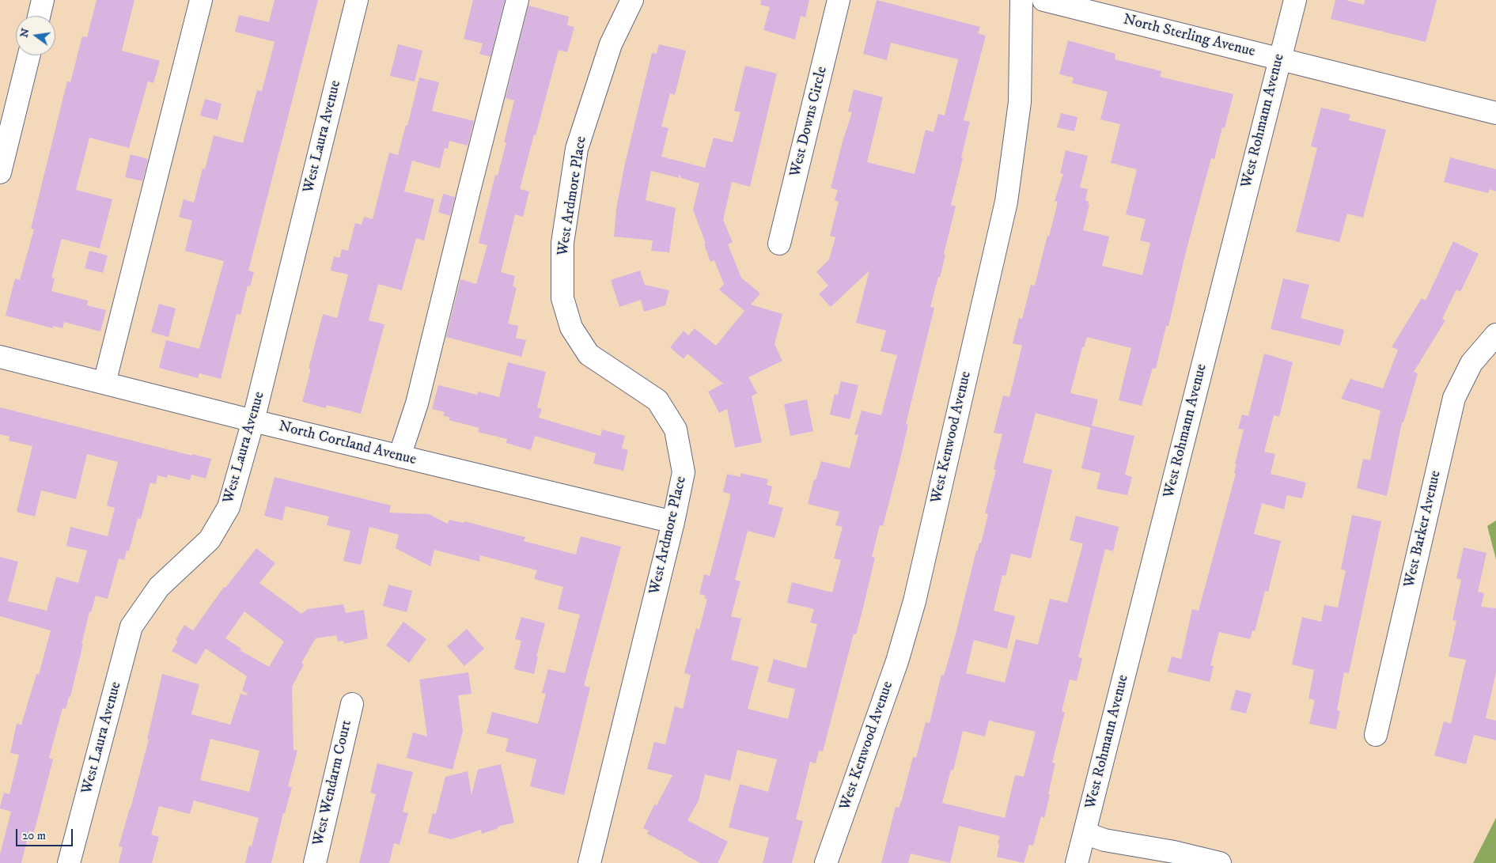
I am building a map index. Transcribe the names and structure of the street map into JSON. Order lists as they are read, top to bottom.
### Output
{
  "streets": {
    "street": [
      "North Sterling Avenue",
      "West Rohmann Avenue",
      "West Downs Circle",
      "West Laura Avenue",
      "West Ardmore Place",
      "West Kenwood Avenue",
      "North Cortland Avenue",
      "West Barker Avenue",
      "West Wendarm Court"
    ]
  },
  "crossings": [
    ["North Sterling Avenue", "West Rohmann Avenue"],
    ["West Laura Avenue", "North Cortland Avenue"],
    ["West Ardmore Place", "North Cortland Avenue"]
  ],
  "scale_bar": "20 m",
  "north": "left"
}
